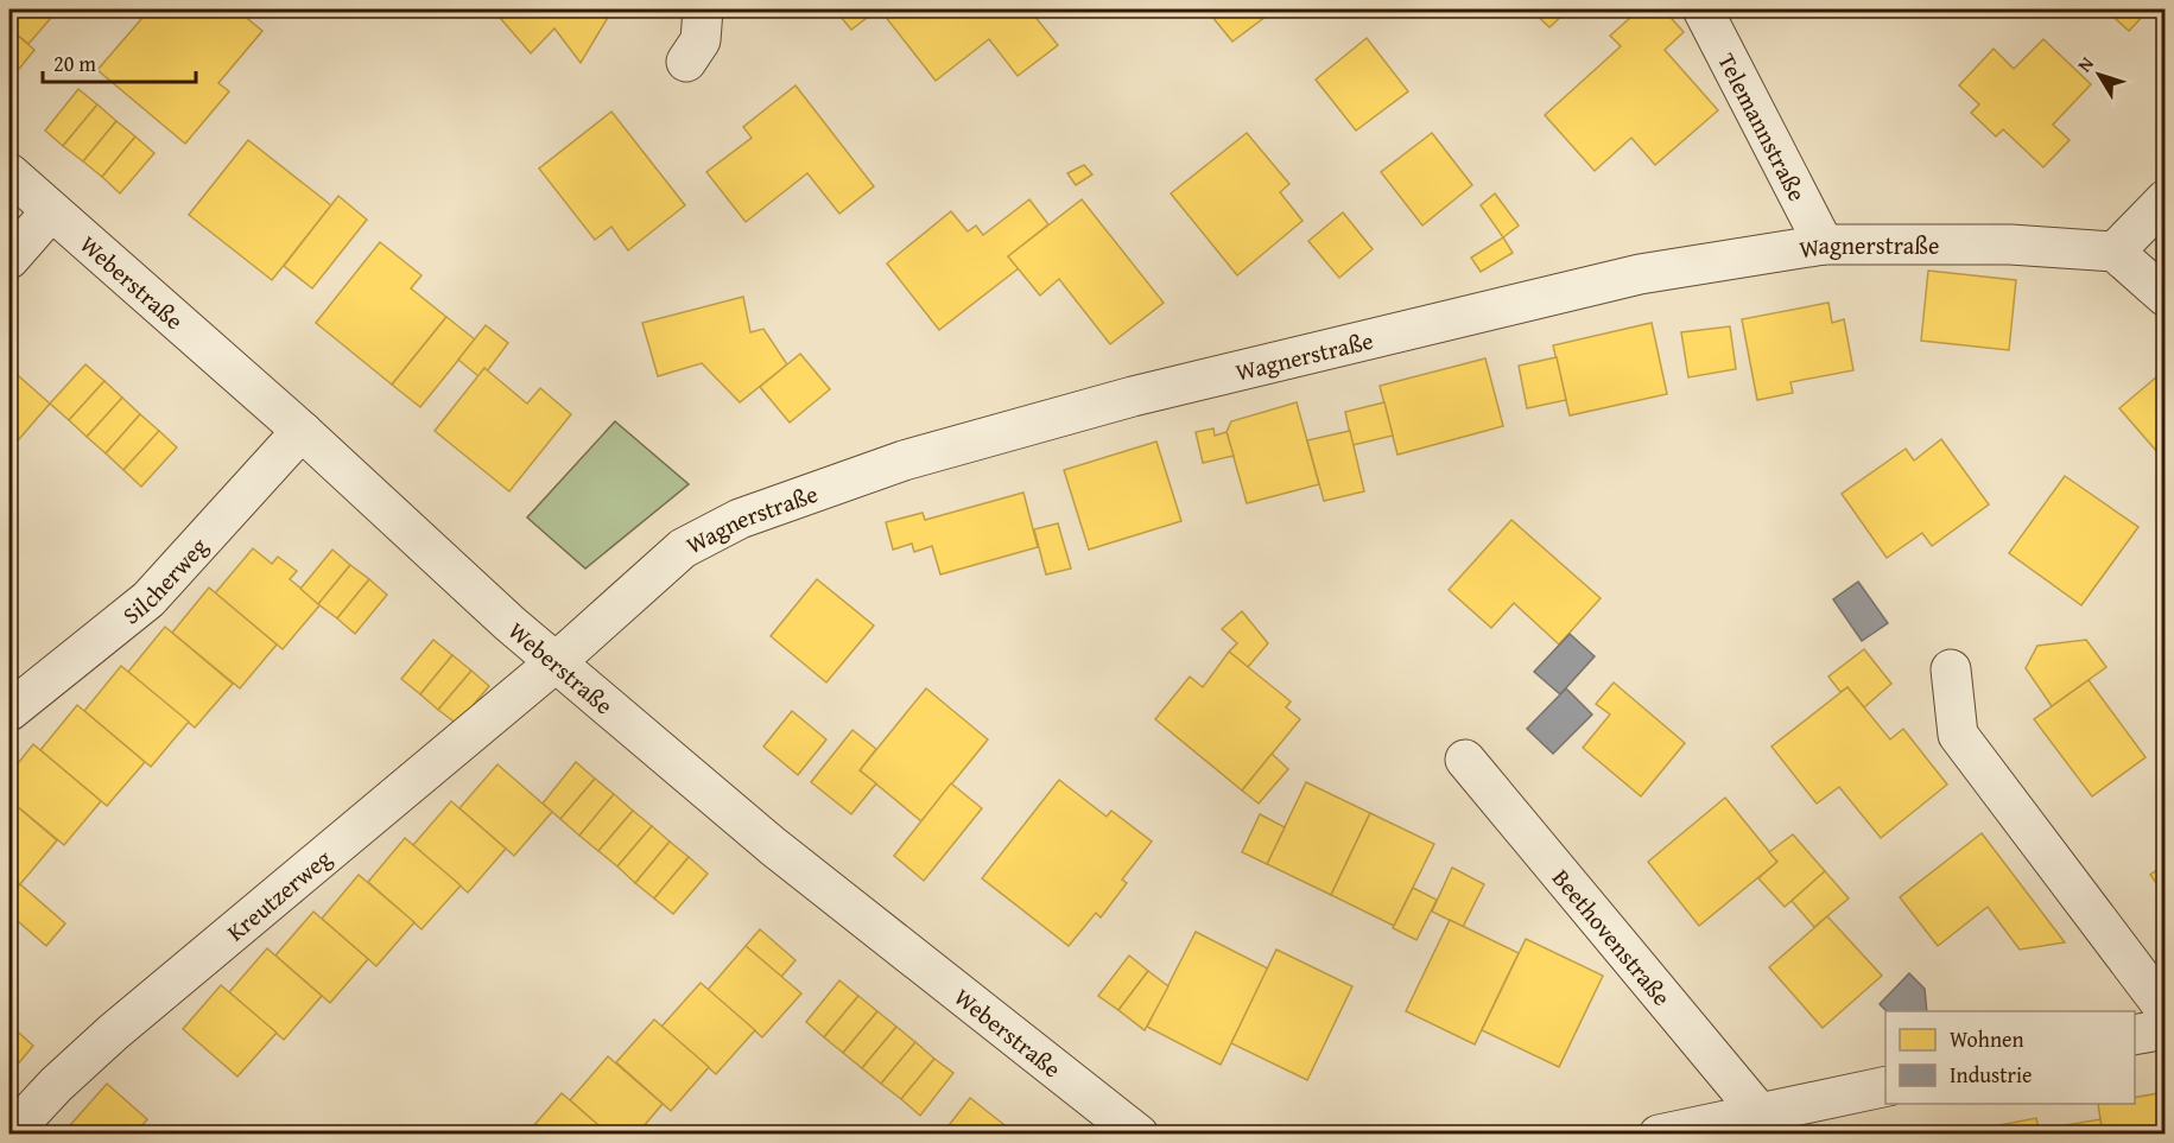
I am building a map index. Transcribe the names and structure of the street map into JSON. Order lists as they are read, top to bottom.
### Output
{
  "streets": {
    "street": [
      "Telemannstraße",
      "Wagnerstraße",
      "Weberstraße",
      "Silcherweg",
      "Kreutzerweg",
      "Beethovenstraße"
    ]
  },
  "crossings": [
    ["Telemannstraße", "Wagnerstraße"],
    ["Wagnerstraße", "Weberstraße"],
    ["Wagnerstraße", "Kreutzerweg"],
    ["Weberstraße", "Silcherweg"],
    ["Weberstraße", "Kreutzerweg"]
  ],
  "legend": ["Wohnen", "Industrie"],
  "scale_bar": "20 m",
  "north": "top left"
}
